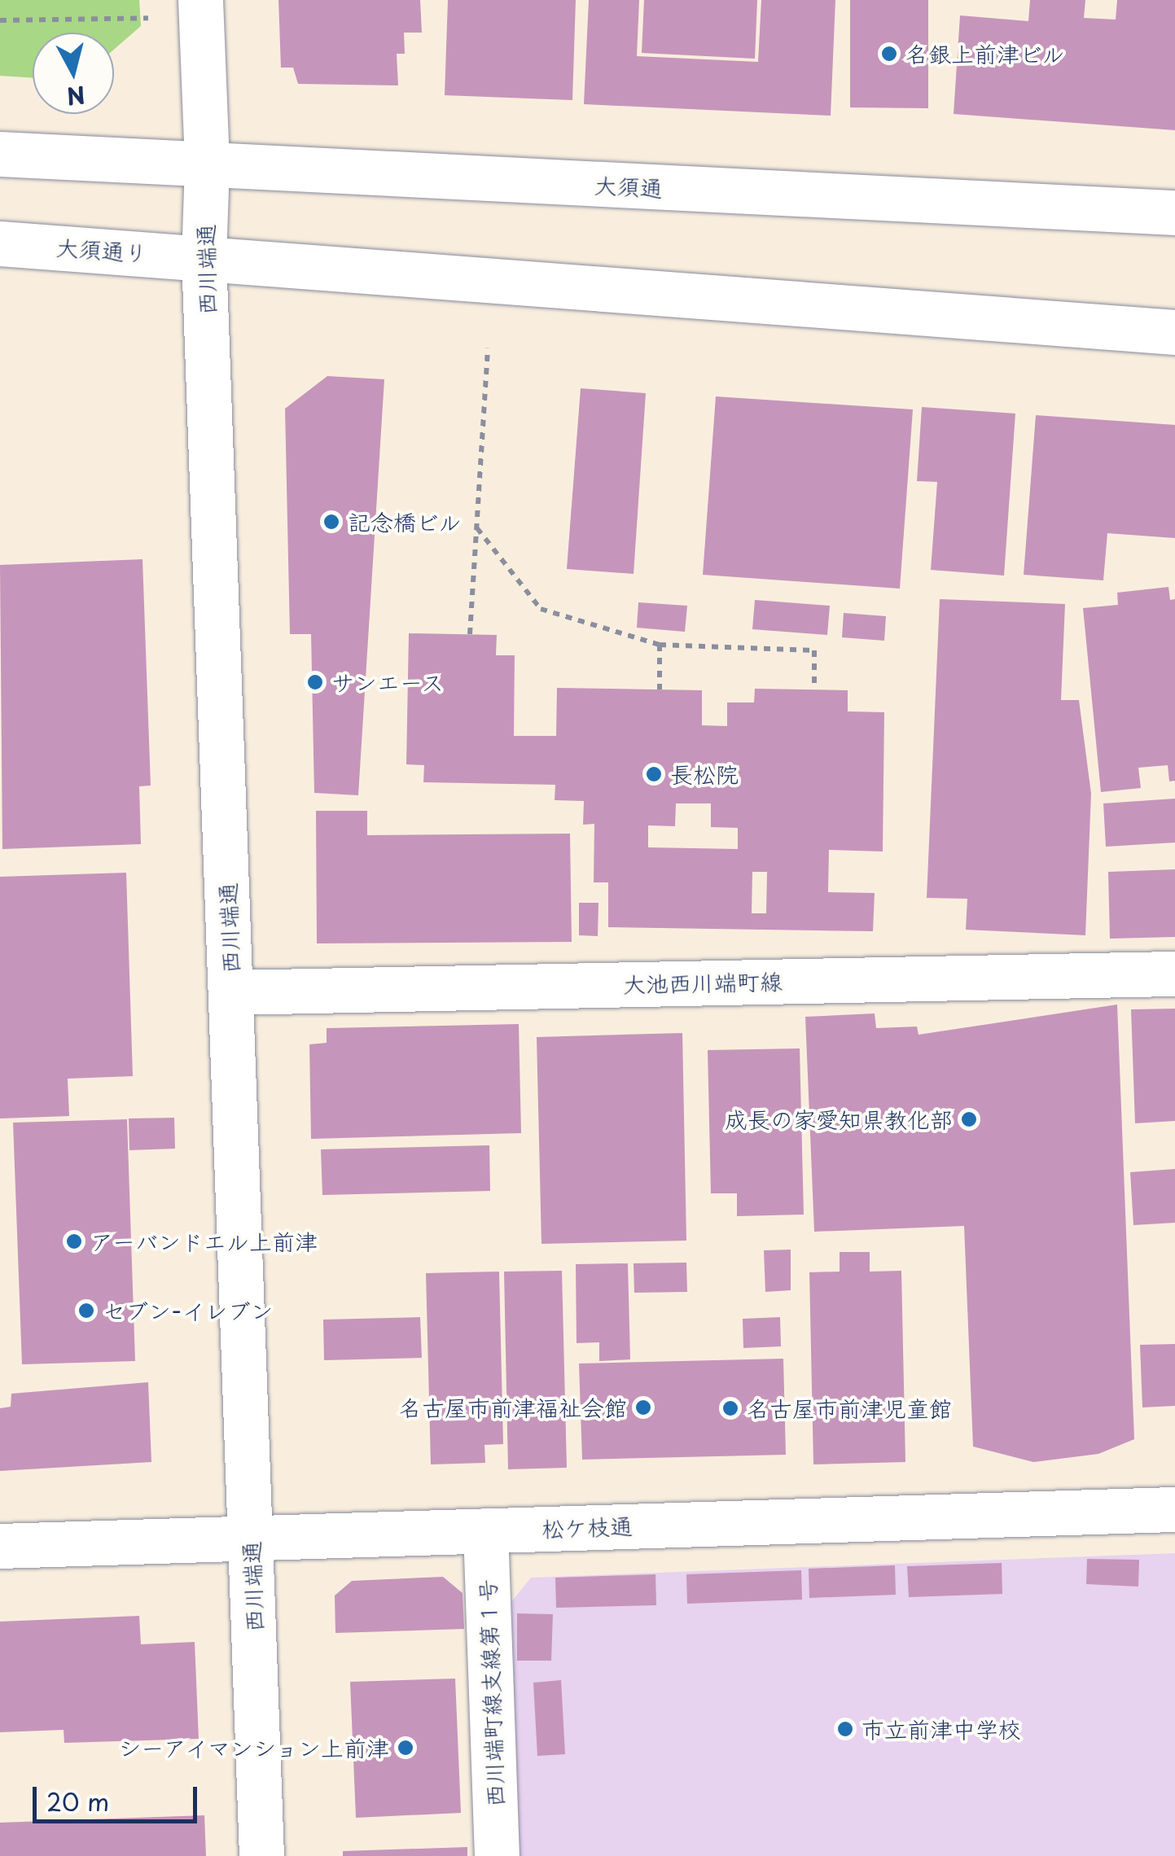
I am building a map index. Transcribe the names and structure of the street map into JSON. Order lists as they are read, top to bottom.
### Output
{
  "streets": {
    "street": [
      "大須通",
      "大須通り",
      "西川端通",
      "大池西川端町線",
      "松ケ枝通",
      "西川端町線支線第１号"
    ]
  },
  "crossings": [
    ["大須通", "西川端通"],
    ["大須通り", "西川端通"],
    ["西川端通", "大池西川端町線"],
    ["西川端通", "松ケ枝通"],
    ["松ケ枝通", "西川端町線支線第１号"]
  ],
  "places": [
    "名銀上前津ビル",
    "記念橋ビル",
    "サンエース",
    "長松院",
    "成長の家愛知県教化部",
    "アーバンドエル上前津",
    "セブン-イレブン",
    "名古屋市前津福祉会館",
    "名古屋市前津児童館",
    "市立前津中学校",
    "シーアイマンション上前津"
  ],
  "scale_bar": "20 m",
  "north": "bottom"
}
